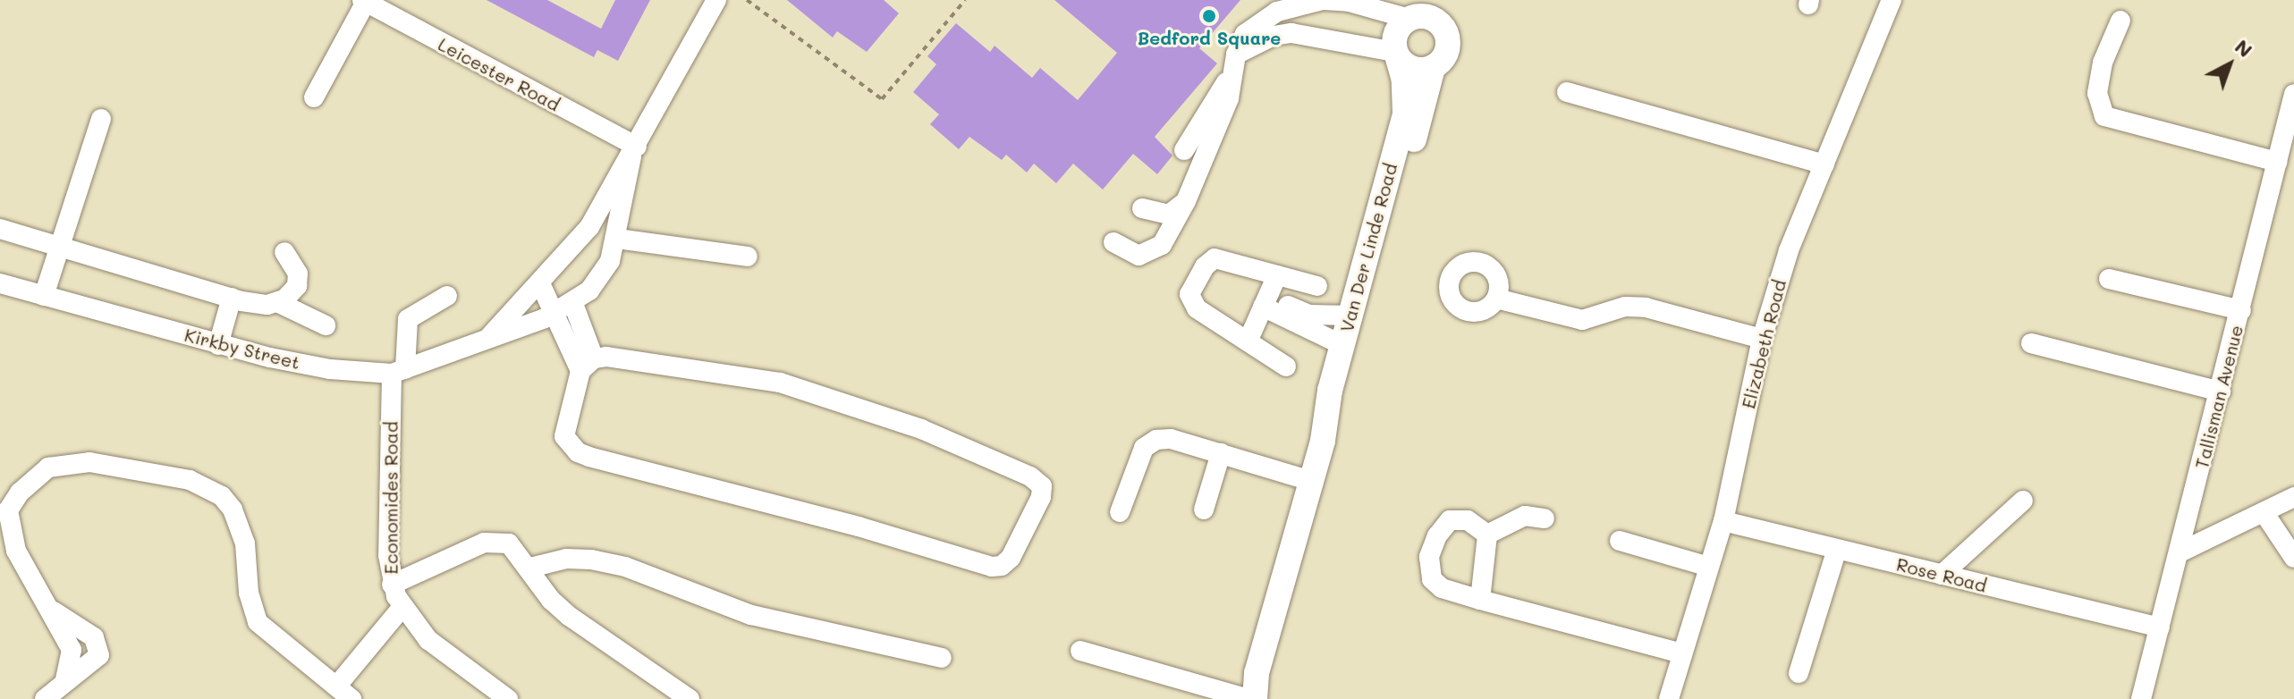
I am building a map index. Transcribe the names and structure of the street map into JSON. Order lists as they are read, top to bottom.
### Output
{
  "streets": {
    "main road": ["Van Der Linde Road"],
    "street": [
      "Leicester Road",
      "Elizabeth Road",
      "Kirkby Street",
      "Tallisman Avenue",
      "Economides Road",
      "Rose Road"
    ]
  },
  "crossings": [
    ["Leicester Road", "Kirkby Street"],
    ["Elizabeth Road", "Rose Road"],
    ["Kirkby Street", "Economides Road"],
    ["Tallisman Avenue", "Rose Road"]
  ],
  "places": ["Bedford Square"],
  "north": "top right"
}
